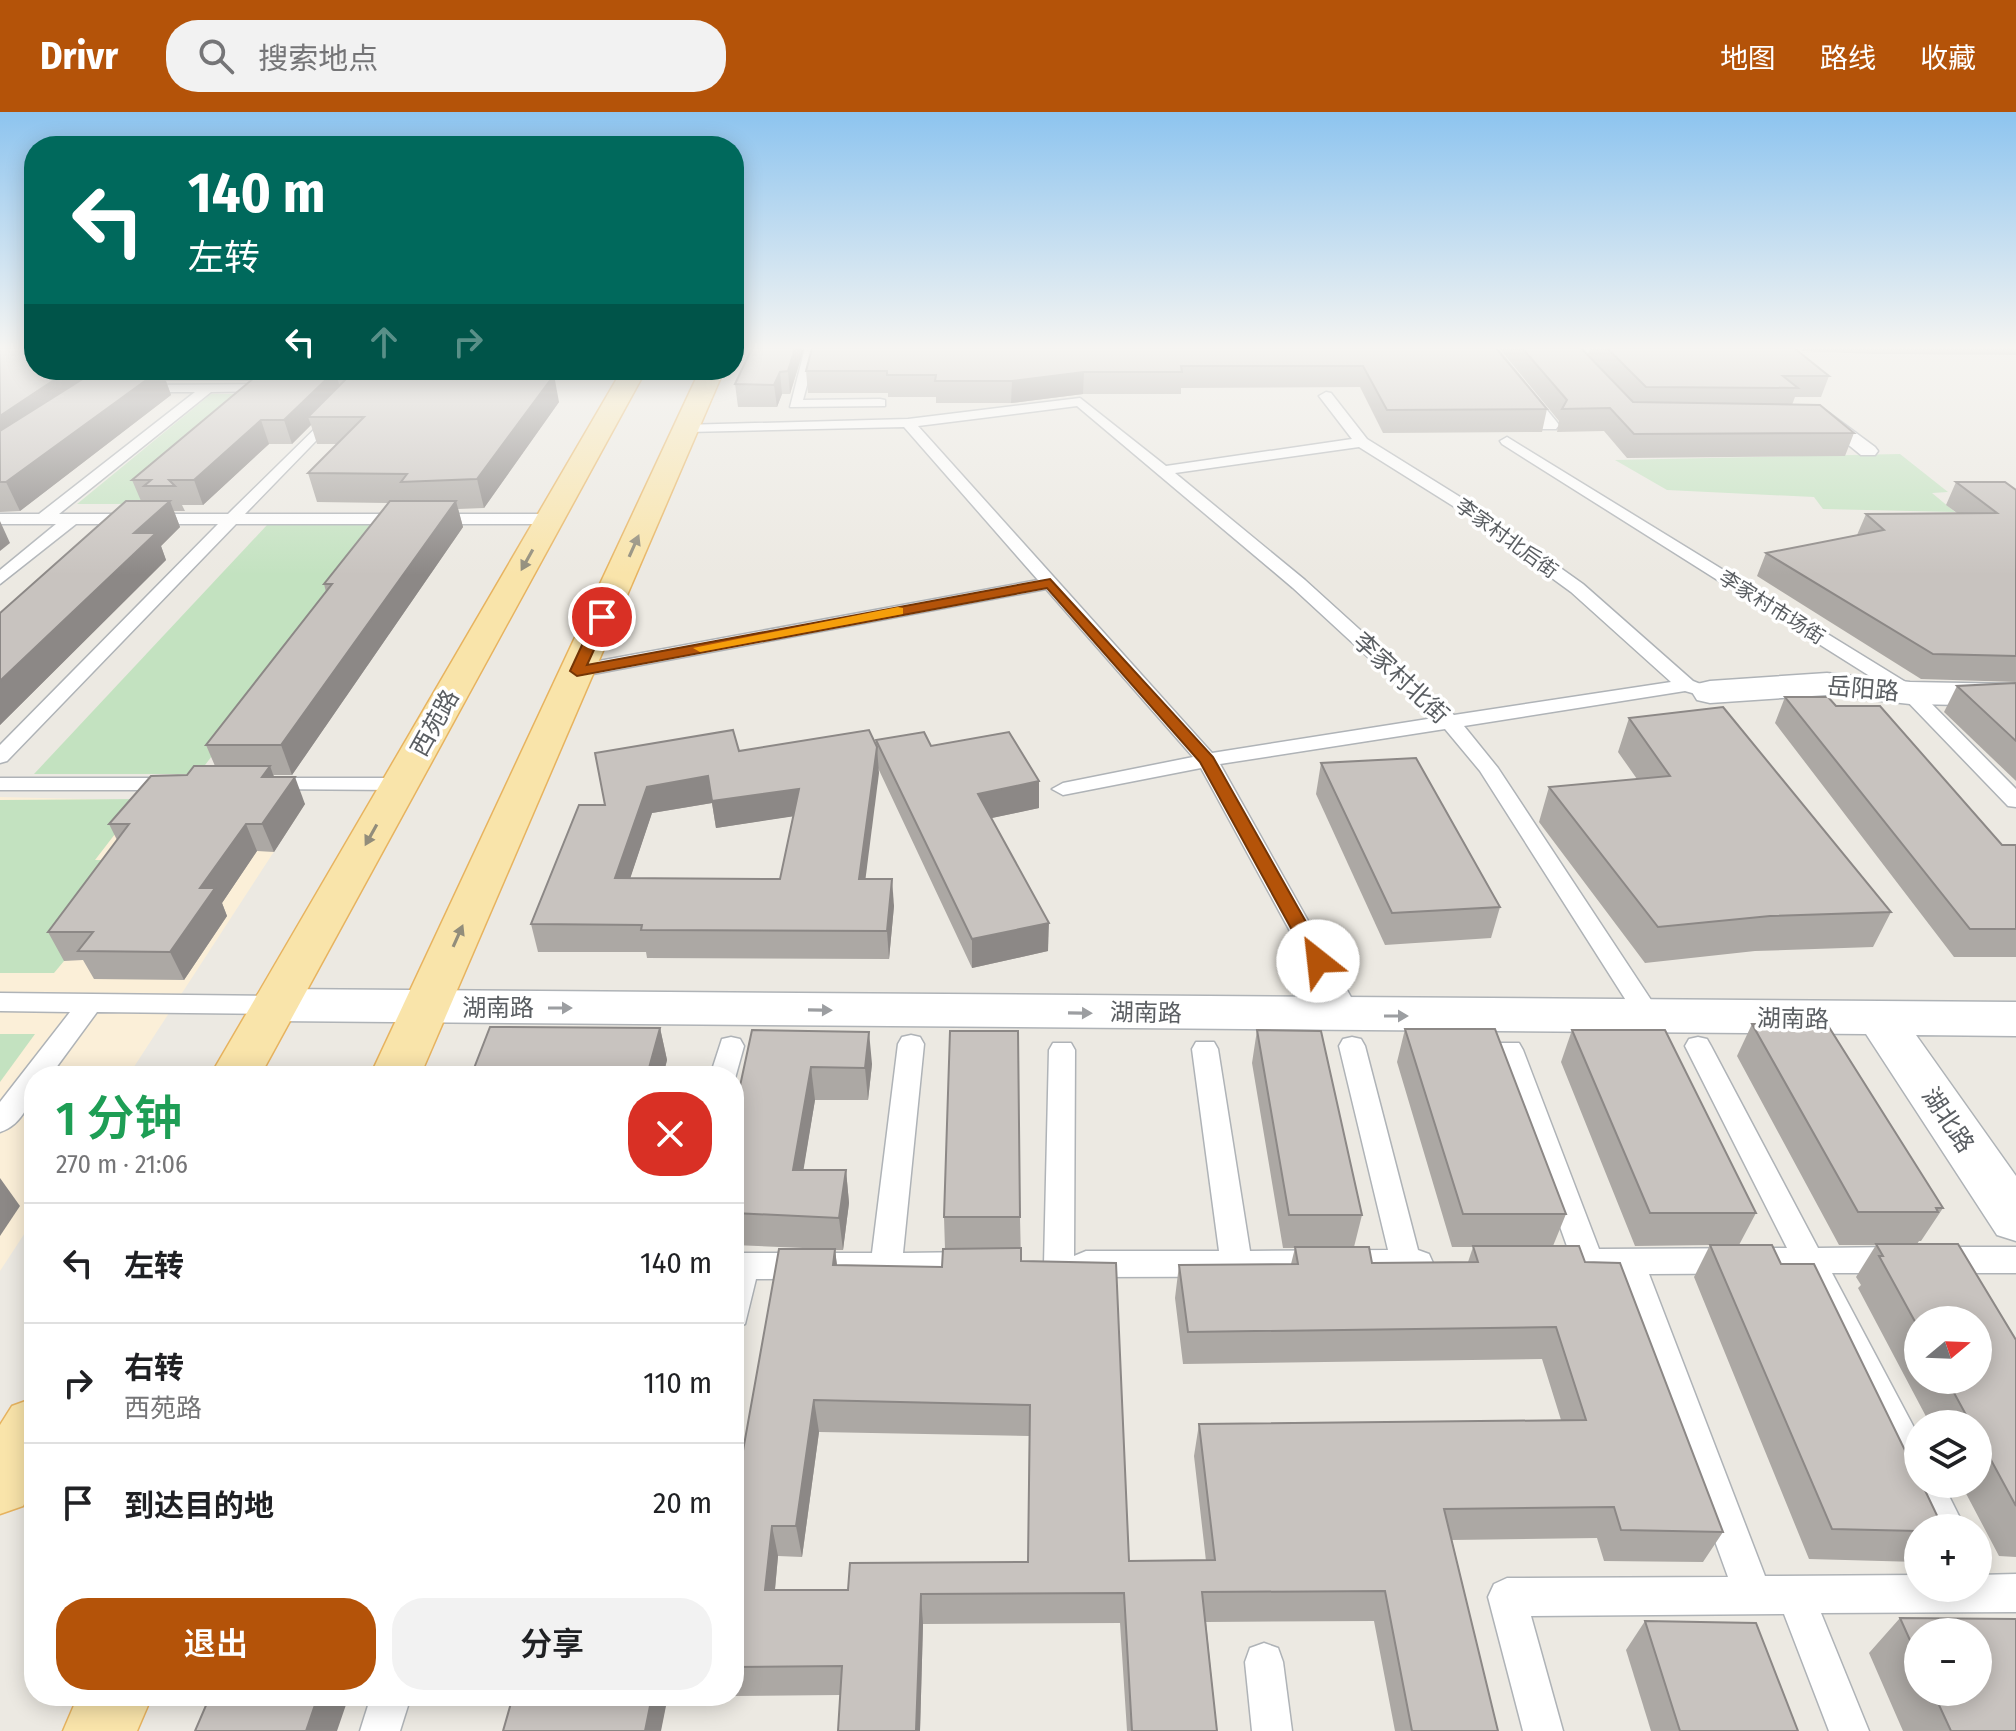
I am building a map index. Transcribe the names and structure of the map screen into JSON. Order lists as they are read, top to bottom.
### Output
{
  "streets": {
    "main road": ["西苑路"],
    "street": ["岳阳路", "湖南路", "湖北路"],
    "lane": ["李家村北后街", "李家村市场街", "李家村北街"]
  },
  "crossings": [
    ["李家村北后街", "岳阳路"],
    ["李家村市场街", "岳阳路"],
    ["李家村北街", "湖南路"],
    ["西苑路", "湖南路"],
    ["湖南路", "湖北路"]
  ],
  "one_way": ["湖南路"],
  "north": "right",
  "page": {
    "header": "Drivr",
    "search": "搜索地点",
    "nav": ["地图", "路线", "收藏"],
    "turn": ["140 m", "左转"],
    "heading": ["1 分钟", "270 m · 21:06"],
    "list": [
      {
        "name": "左转",
        "value": "140 m"
      },
      {
        "name": "右转",
        "note": "西苑路",
        "value": "110 m"
      },
      {
        "name": "到达目的地",
        "value": "20 m"
      }
    ],
    "map_buttons": ["+", "−"],
    "buttons": ["退出", "分享"]
  }
}
